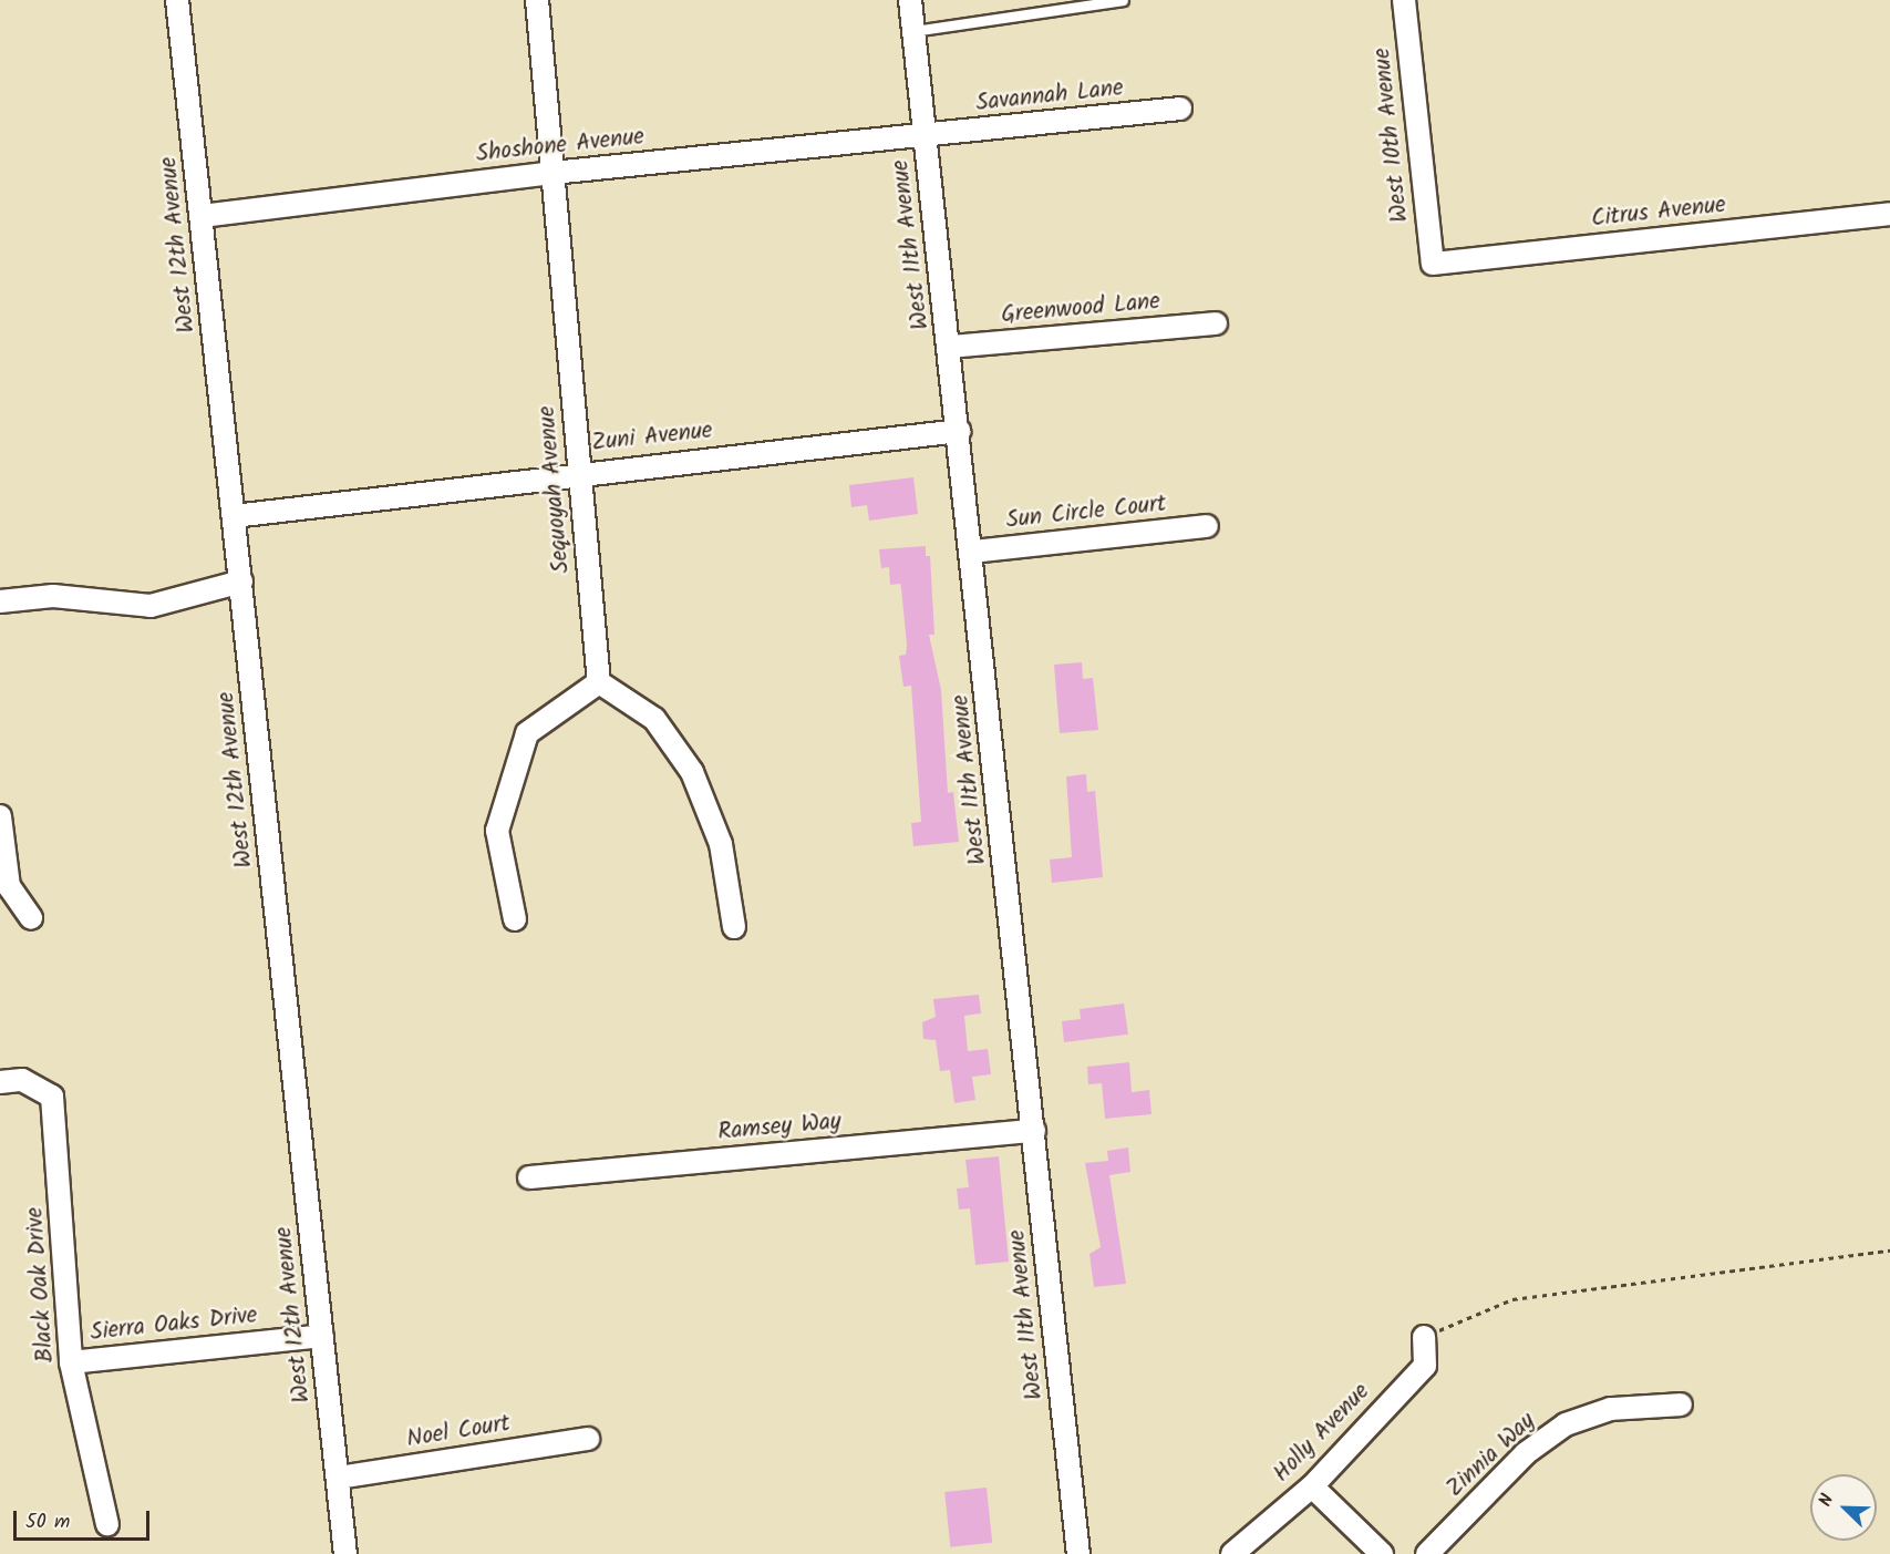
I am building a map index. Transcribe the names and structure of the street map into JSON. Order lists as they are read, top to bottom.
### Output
{
  "streets": {
    "street": [
      "Savannah Lane",
      "West 10th Avenue",
      "Shoshone Avenue",
      "Citrus Avenue",
      "West 12th Avenue",
      "West 11th Avenue",
      "Greenwood Lane",
      "Zuni Avenue",
      "Sequoyah Avenue",
      "Sun Circle Court",
      "Ramsey Way",
      "Black Oak Drive",
      "Sierra Oaks Drive",
      "Noel Court",
      "Holly Avenue",
      "Zinnia Way"
    ]
  },
  "crossings": [
    ["Savannah Lane", "Shoshone Avenue"],
    ["Savannah Lane", "West 11th Avenue"],
    ["West 10th Avenue", "Citrus Avenue"],
    ["Shoshone Avenue", "West 12th Avenue"],
    ["Shoshone Avenue", "West 11th Avenue"],
    ["Shoshone Avenue", "Sequoyah Avenue"],
    ["West 12th Avenue", "Zuni Avenue"],
    ["West 12th Avenue", "Sierra Oaks Drive"],
    ["West 12th Avenue", "Noel Court"],
    ["West 11th Avenue", "Greenwood Lane"],
    ["West 11th Avenue", "Zuni Avenue"],
    ["West 11th Avenue", "Sun Circle Court"],
    ["West 11th Avenue", "Ramsey Way"],
    ["Zuni Avenue", "Sequoyah Avenue"],
    ["Black Oak Drive", "Sierra Oaks Drive"]
  ],
  "scale_bar": "50 m",
  "north": "top left"
}
